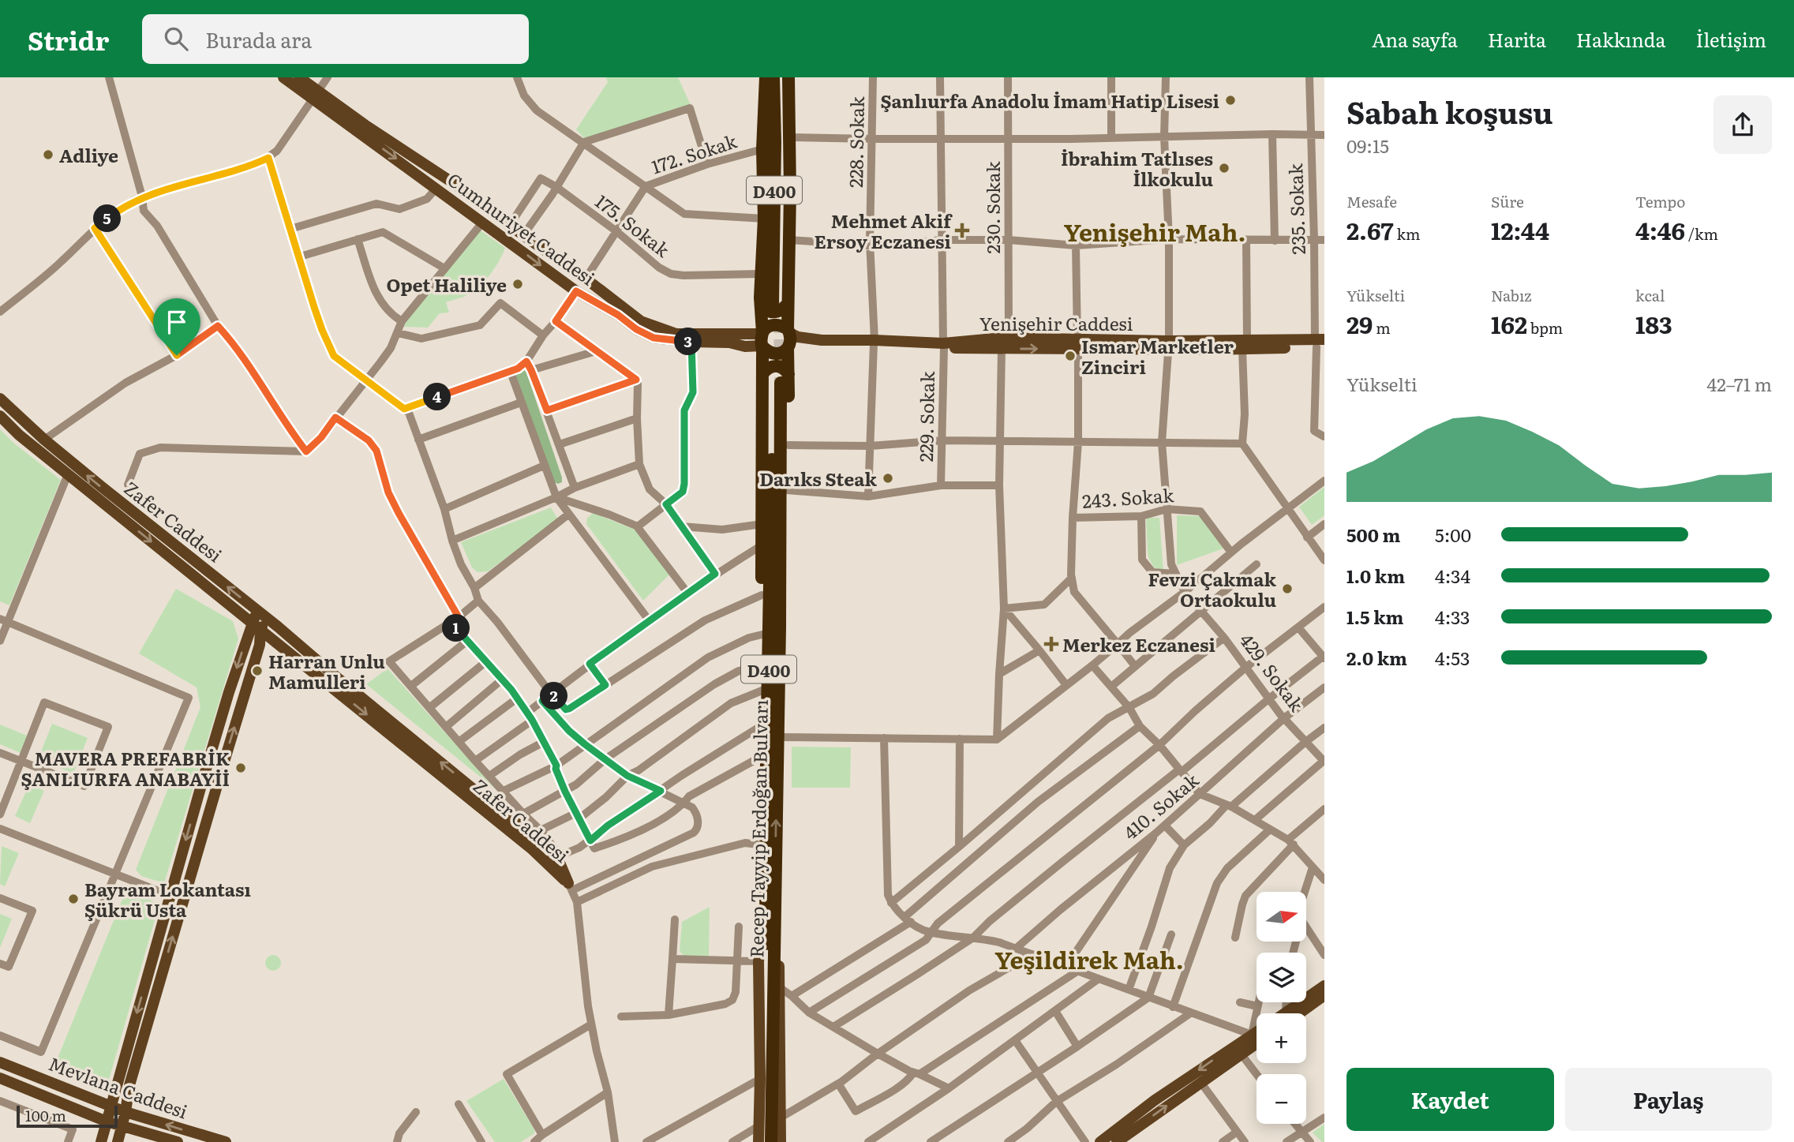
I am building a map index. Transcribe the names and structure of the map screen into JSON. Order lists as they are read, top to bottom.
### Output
{
  "streets": {
    "highway": ["D400", "Recep Tayyip Erdoğan Bulvarı"],
    "main road": [
      "Cumhuriyet Caddesi",
      "Yenişehir Caddesi",
      "Zafer Caddesi",
      "Mevlana Caddesi"
    ],
    "street": [
      "228. Sokak",
      "172. Sokak",
      "230. Sokak",
      "235. Sokak",
      "175. Sokak",
      "229. Sokak",
      "243. Sokak",
      "429. Sokak",
      "410. Sokak"
    ]
  },
  "crossings": [
    ["228. Sokak", "Yenişehir Caddesi"],
    ["172. Sokak", "175. Sokak"],
    ["172. Sokak", "Cumhuriyet Caddesi"],
    ["230. Sokak", "Yenişehir Caddesi"],
    ["235. Sokak", "Yenişehir Caddesi"],
    ["Cumhuriyet Caddesi", "Yenişehir Caddesi"],
    ["Yenişehir Caddesi", "229. Sokak"],
    ["Yenişehir Caddesi", "429. Sokak"],
    ["243. Sokak", "429. Sokak"],
    ["429. Sokak", "410. Sokak"]
  ],
  "districts": ["Yenişehir Mah.", "Yeşildirek Mah."],
  "places": {
    "other": [
      "Şanlıurfa Anadolu İmam Hatip Lisesi",
      "Adliye",
      "İbrahim Tatlıses İlkokulu",
      "Opet Haliliye",
      "Ismar Marketler Zinciri",
      "Darıks Steak",
      "Fevzi Çakmak Ortaokulu",
      "Harran Unlu Mamulleri",
      "MAVERA PREFABRİK ŞANLIURFA ANABAYİİ",
      "Bayram Lokantası Şükrü Usta"
    ],
    "health": ["Mehmet Akif Ersoy Eczanesi", "Merkez Eczanesi"]
  },
  "scale_bar": "100 m",
  "north": "right",
  "page": {
    "header": "Stridr",
    "search": "Burada ara",
    "nav": [
      "Ana sayfa",
      "Harita",
      "Hakkında",
      "İletişim"
    ],
    "heading": ["Sabah koşusu", "09:15"],
    "stats": [
      ["Mesafe", "2.67 km"],
      ["Süre", "12:44"],
      ["Tempo", "4:46 /km"],
      ["Yükselti", "29 m"],
      ["Nabız", "162 bpm"],
      ["kcal", "183"]
    ],
    "pins": [
      "5",
      "3",
      "4",
      "1",
      "2"
    ],
    "chart": ["Yükselti", "42–71 m"],
    "list": [
      {
        "name": "500 m",
        "note": "5:00"
      },
      {
        "name": "1.0 km",
        "note": "4:34"
      },
      {
        "name": "1.5 km",
        "note": "4:33"
      },
      {
        "name": "2.0 km",
        "note": "4:53"
      }
    ],
    "map_buttons": ["+", "−"],
    "buttons": ["Kaydet", "Paylaş"],
    "scale": "100 m"
  }
}
